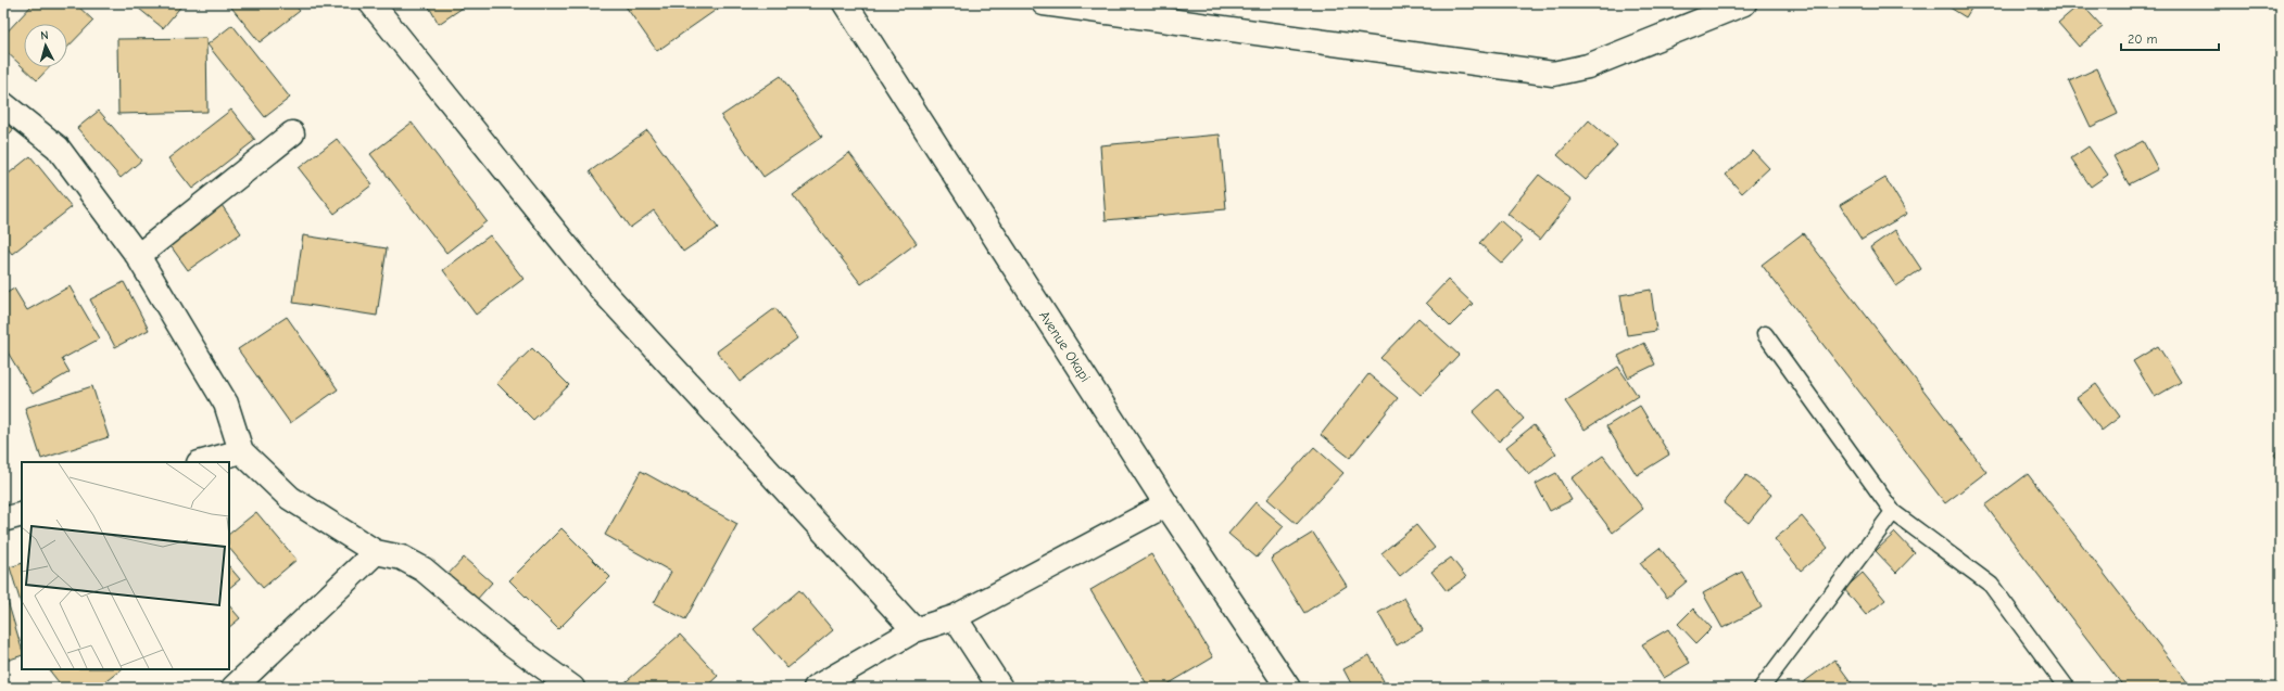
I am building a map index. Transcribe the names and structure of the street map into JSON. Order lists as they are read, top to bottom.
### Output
{
  "streets": {
    "street": ["Avenue Okapi"]
  },
  "scale_bar": "20 m",
  "north": "top"
}
